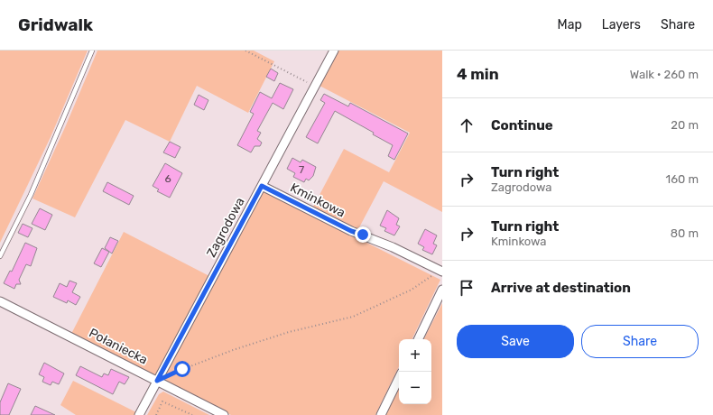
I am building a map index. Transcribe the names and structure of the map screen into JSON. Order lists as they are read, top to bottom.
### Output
{
  "streets": {
    "street": ["Kminkowa", "Zagrodowa", "Połaniecka"]
  },
  "crossings": [
    ["Kminkowa", "Zagrodowa"],
    ["Zagrodowa", "Połaniecka"]
  ],
  "house_numbers": ["7", "6"],
  "page": {
    "header": "Gridwalk",
    "nav": ["Map", "Layers", "Share"],
    "heading": ["4 min", "Walk · 260 m"],
    "list": [
      ["Continue", "20 m"],
      ["Turn right", "Zagrodowa", "160 m"],
      ["Turn right", "Kminkowa", "80 m"],
      "Arrive at destination"
    ],
    "buttons": ["Save", "Share"],
    "map_buttons": ["+", "−"]
  }
}
